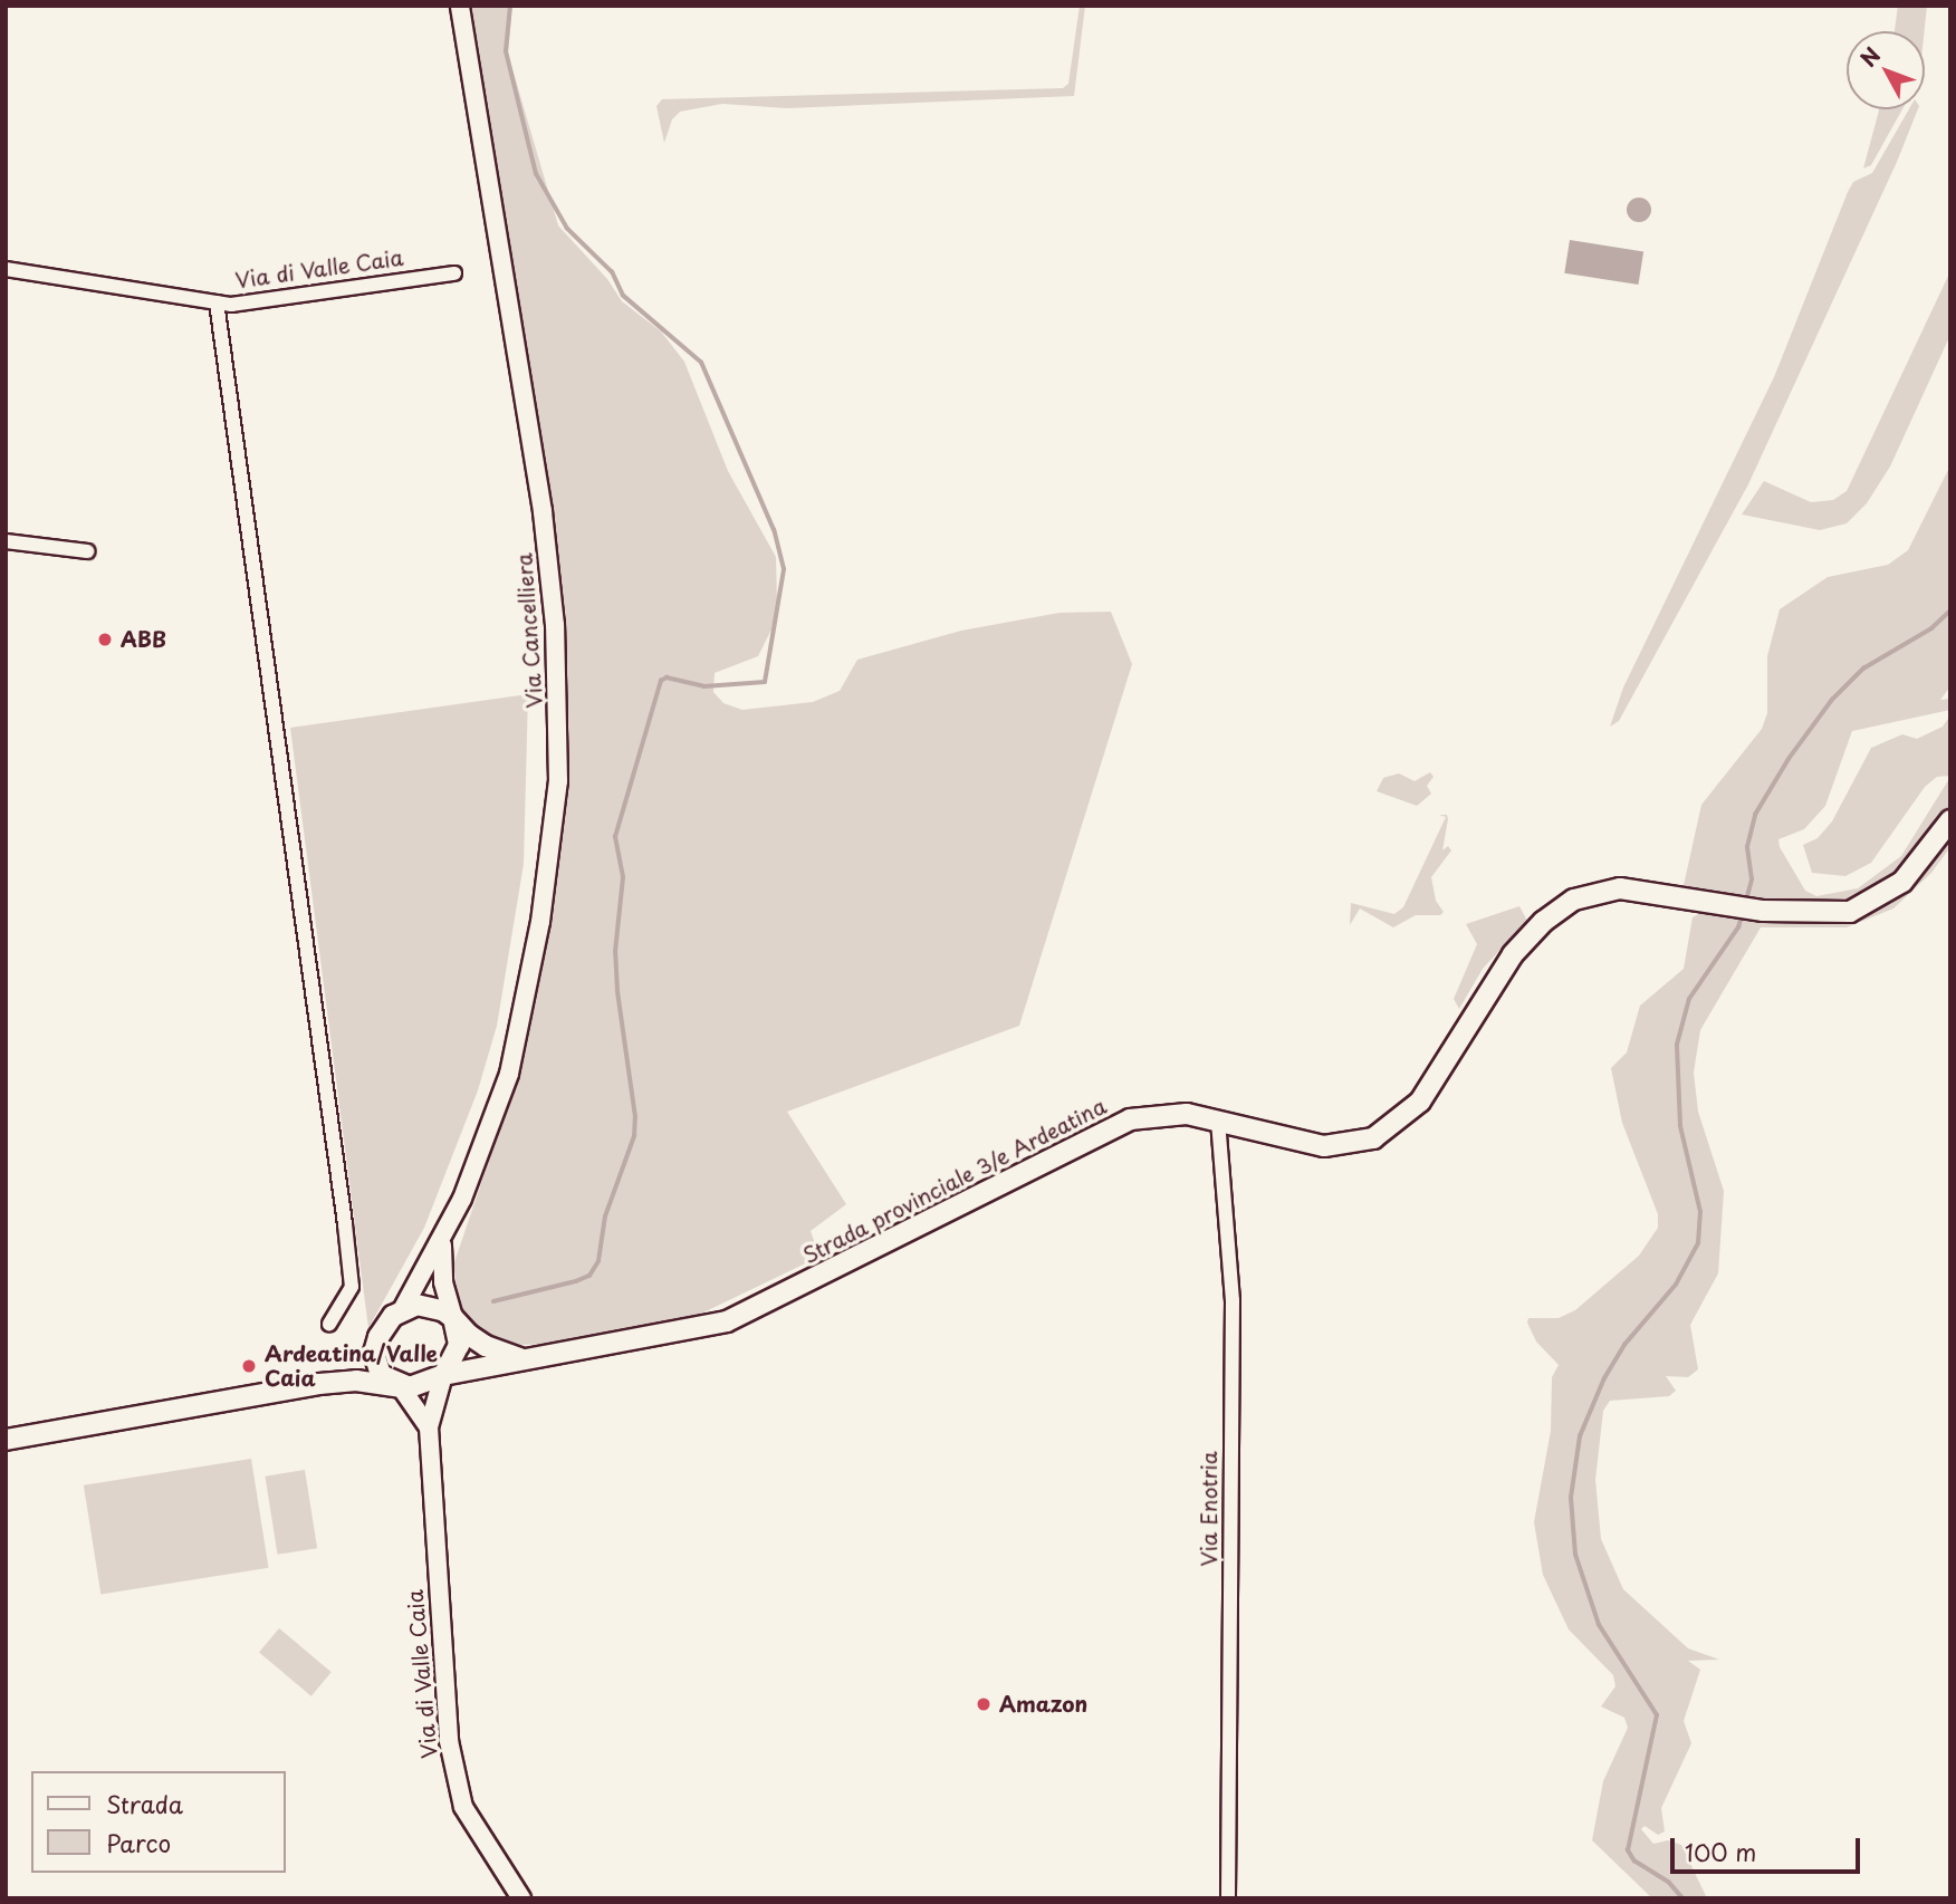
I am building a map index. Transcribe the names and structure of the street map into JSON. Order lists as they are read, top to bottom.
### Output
{
  "streets": {
    "main road": ["Strada provinciale 3/e Ardeatina"],
    "street": ["Via di Valle Caia", "Via Cancelliera", "Via Enotria"]
  },
  "crossings": [
    ["Via di Valle Caia", "Via Cancelliera"],
    ["Via di Valle Caia", "Strada provinciale 3/e Ardeatina"],
    ["Via Cancelliera", "Strada provinciale 3/e Ardeatina"],
    ["Strada provinciale 3/e Ardeatina", "Via Enotria"]
  ],
  "places": ["ABB", "Ardeatina/Valle Caia", "Amazon"],
  "legend": ["Strada", "Parco"],
  "scale_bar": "100 m",
  "north": "top left"
}
